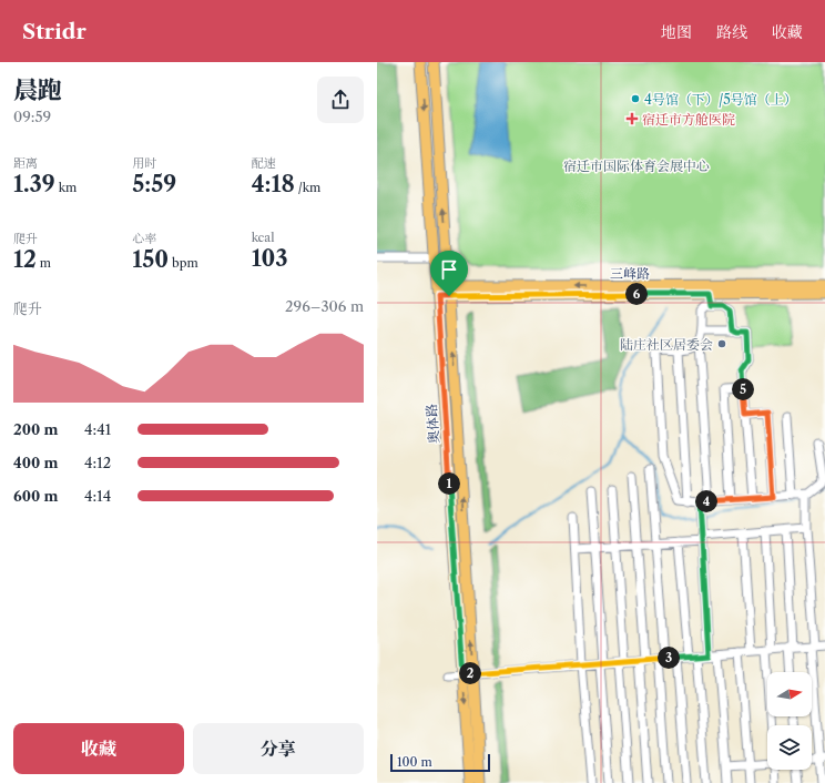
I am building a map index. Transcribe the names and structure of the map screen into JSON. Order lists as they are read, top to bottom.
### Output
{
  "streets": {
    "main road": ["三峰路", "奥体路"]
  },
  "crossings": [
    ["三峰路", "奥体路"]
  ],
  "parks": ["宿迁市国际体育会展中心"],
  "places": {
    "other": ["4号馆（下）/5号馆（上）", "陆庄社区居委会"],
    "health": ["宿迁市方舱医院"]
  },
  "scale_bar": "100 m",
  "north": "right",
  "page": {
    "header": "Stridr",
    "nav": ["地图", "路线", "收藏"],
    "heading": ["晨跑", "09:59"],
    "stats": [
      ["距离", "1.39 km"],
      ["用时", "5:59"],
      ["配速", "4:18 /km"],
      ["爬升", "12 m"],
      ["心率", "150 bpm"],
      ["kcal", "103"]
    ],
    "pins": [
      "6",
      "5",
      "1",
      "4",
      "3",
      "2"
    ],
    "chart": ["爬升", "296–306 m"],
    "list": [
      {
        "name": "200 m",
        "note": "4:41"
      },
      {
        "name": "400 m",
        "note": "4:12"
      },
      {
        "name": "600 m",
        "note": "4:14"
      }
    ],
    "buttons": ["收藏", "分享"],
    "scale": "100 m"
  }
}
